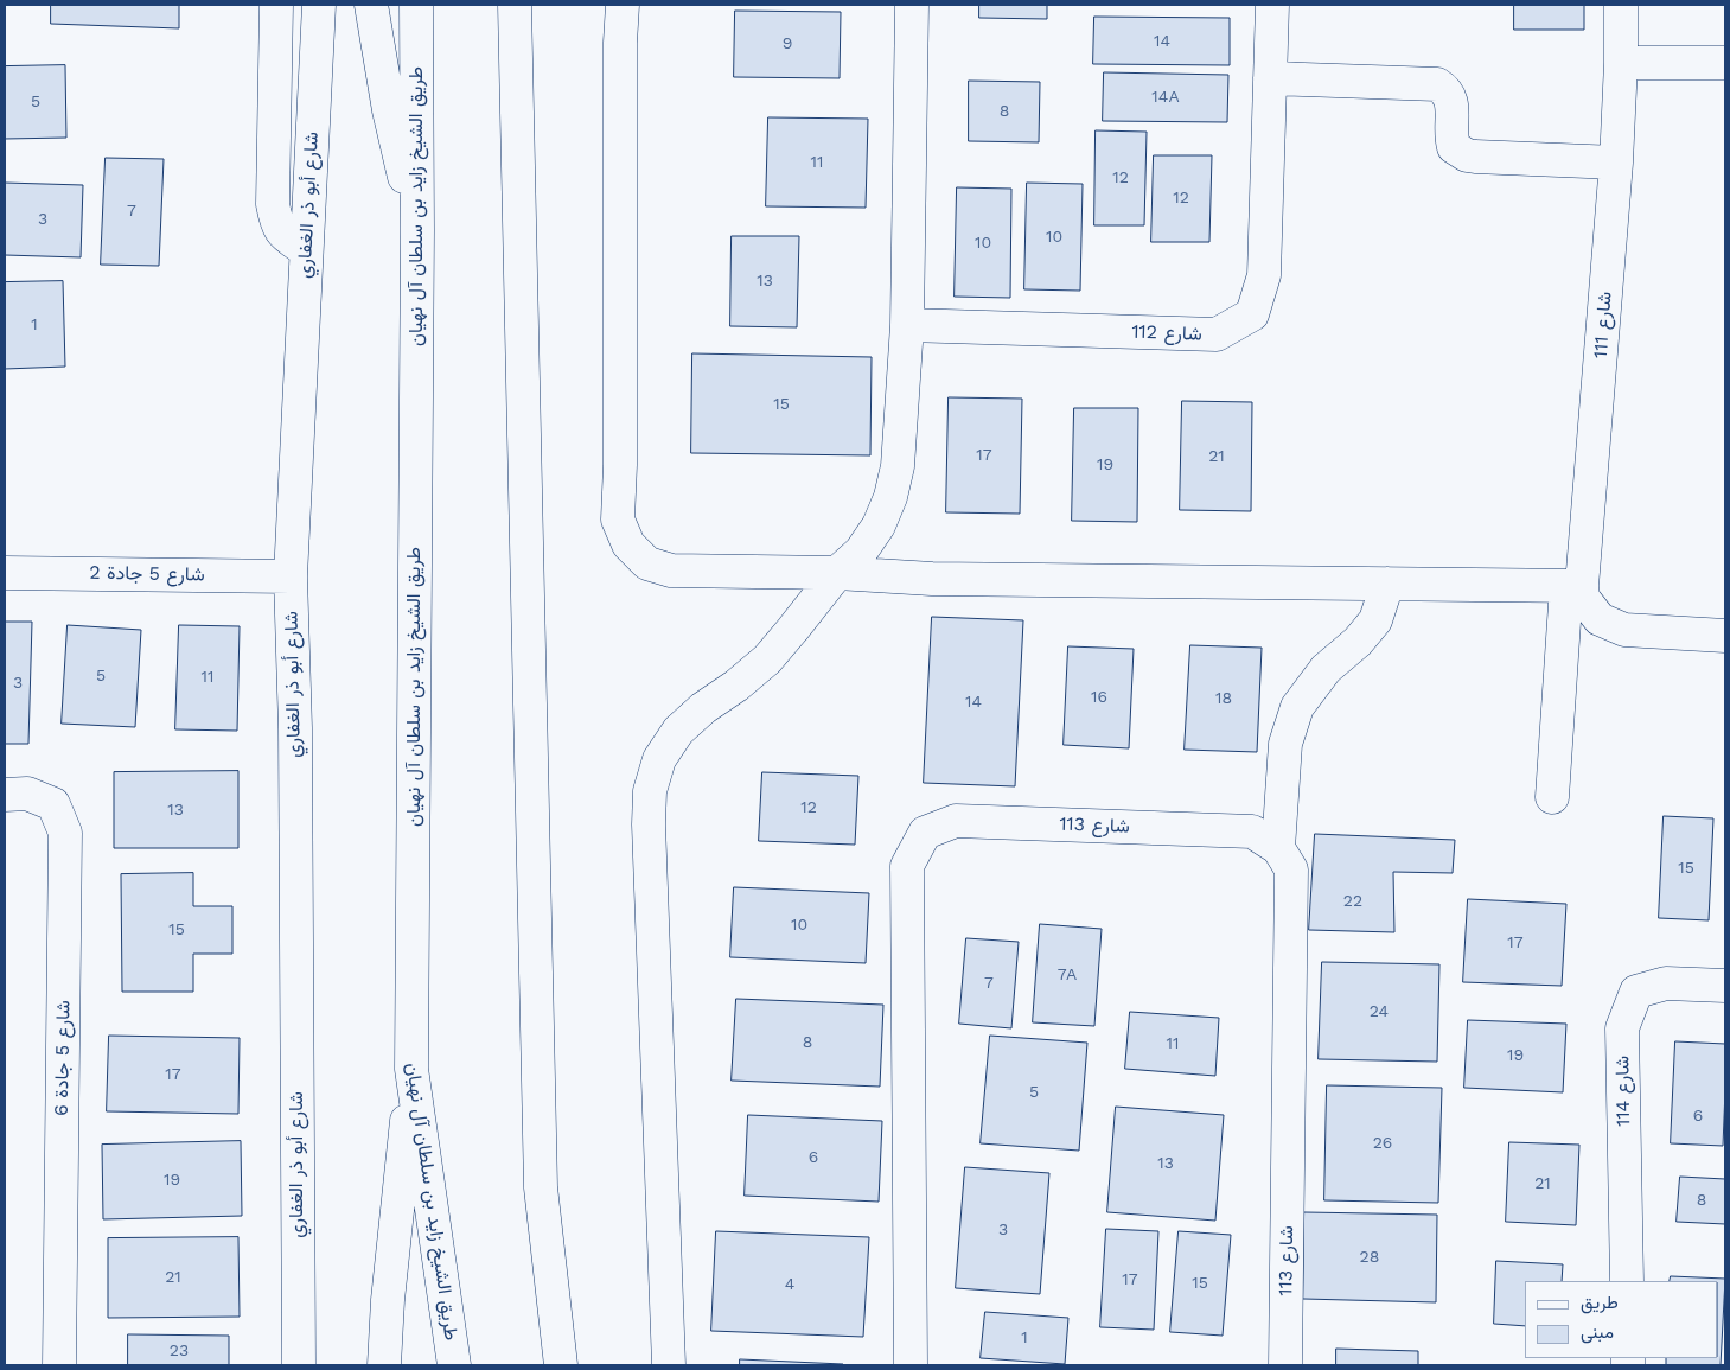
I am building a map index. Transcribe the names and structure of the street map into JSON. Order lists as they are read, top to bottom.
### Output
{
  "streets": {
    "main road": [
      "شارع أبو ذر الغفاري",
      "طريق الشيخ زايد بن سلطان آل نهيان",
      "شارع 111",
      "شارع 112",
      "شارع 5 جادة 2",
      "شارع 113",
      "شارع 5 جادة 6",
      "شارع 114"
    ]
  },
  "crossings": [
    ["شارع أبو ذر الغفاري", "شارع 5 جادة 2"]
  ],
  "house_numbers": [
    "14",
    "9",
    "14A",
    "5",
    "8",
    "11",
    "12",
    "12",
    "7",
    "3",
    "10",
    "10",
    "13",
    "1",
    "15",
    "17",
    "21",
    "19",
    "5",
    "11",
    "3",
    "16",
    "18",
    "14",
    "12",
    "13",
    "15",
    "22",
    "10",
    "15",
    "17",
    "7A",
    "7",
    "24",
    "8",
    "11",
    "19",
    "17",
    "5",
    "6",
    "26",
    "6",
    "13",
    "19",
    "21",
    "8",
    "3",
    "28",
    "21",
    "17",
    "15",
    "4",
    "1",
    "23"
  ],
  "legend": ["طريق", "مبنى"]
}
